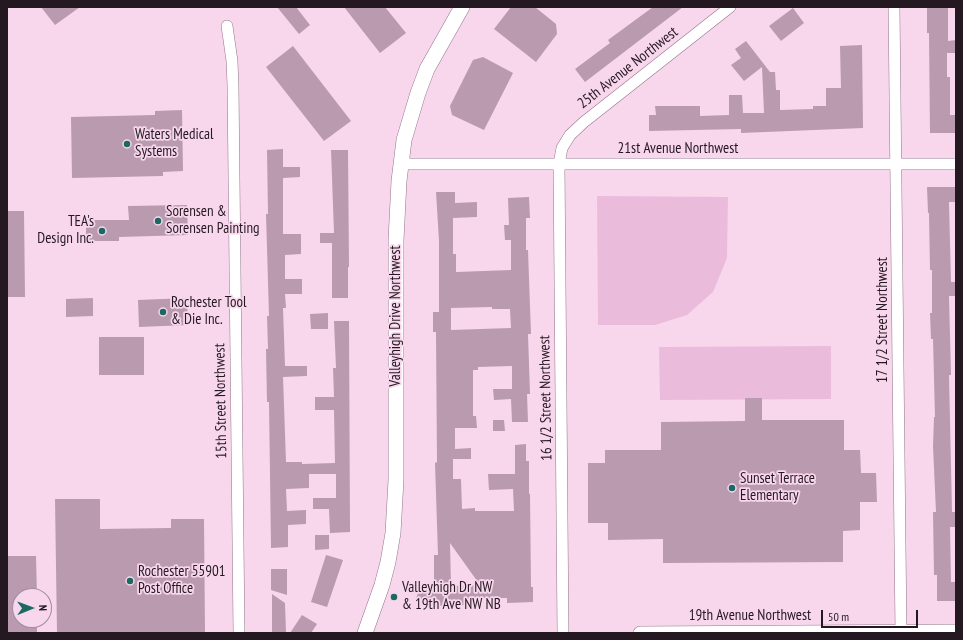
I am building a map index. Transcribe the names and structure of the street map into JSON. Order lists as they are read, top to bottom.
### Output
{
  "streets": {
    "main road": ["Valleyhigh Drive Northwest"],
    "street": [
      "25th Avenue Northwest",
      "21st Avenue Northwest",
      "17 1/2 Street Northwest",
      "16 1/2 Street Northwest",
      "15th Street Northwest",
      "19th Avenue Northwest"
    ]
  },
  "crossings": [
    ["25th Avenue Northwest", "21st Avenue Northwest"],
    ["25th Avenue Northwest", "16 1/2 Street Northwest"],
    ["21st Avenue Northwest", "Valleyhigh Drive Northwest"],
    ["21st Avenue Northwest", "17 1/2 Street Northwest"],
    ["21st Avenue Northwest", "16 1/2 Street Northwest"],
    ["17 1/2 Street Northwest", "19th Avenue Northwest"]
  ],
  "places": [
    "Waters Medical Systems",
    "Sorensen & Sorensen Painting",
    "TEA's Design Inc.",
    "Rochester Tool & Die Inc.",
    "Sunset Terrace Elementary",
    "Rochester 55901 Post Office",
    "Valleyhigh Dr NW & 19th Ave NW NB"
  ],
  "scale_bar": "50 m",
  "north": "right"
}
